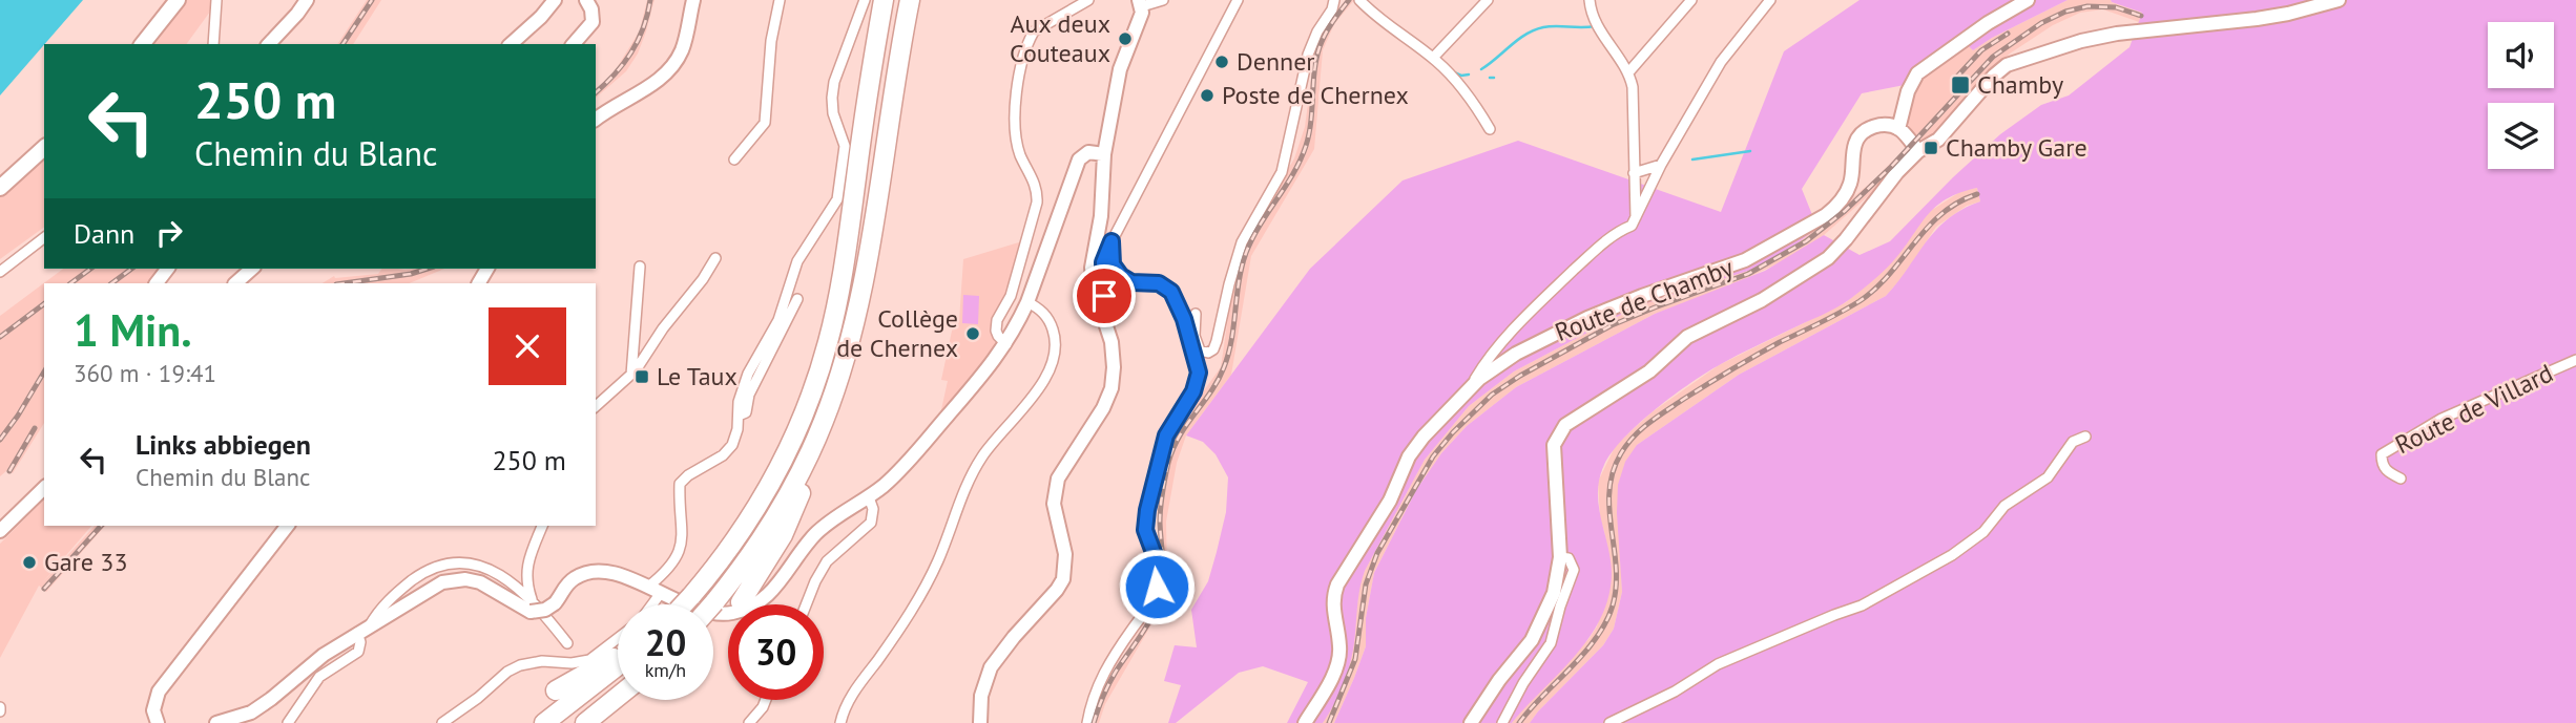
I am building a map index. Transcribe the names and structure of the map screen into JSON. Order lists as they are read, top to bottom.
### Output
{
  "streets": {
    "street": ["Route de Chamby", "Route de Villard"]
  },
  "places": {
    "other": [
      "Aux deux Couteaux",
      "Denner",
      "Poste de Chernex",
      "Collège de Chernex",
      "Gare 33"
    ],
    "transit": ["Chamby", "Chamby Gare", "Le Taux"]
  },
  "page": {
    "turn": ["250 m", "Chemin du Blanc"],
    "then": "Dann",
    "heading": ["1 Min.", "360 m · 19:41"],
    "list": [
      {
        "name": "Links abbiegen",
        "note": "Chemin du Blanc",
        "value": "250 m"
      }
    ],
    "speed": "20 km/h",
    "limit": "30"
  }
}
